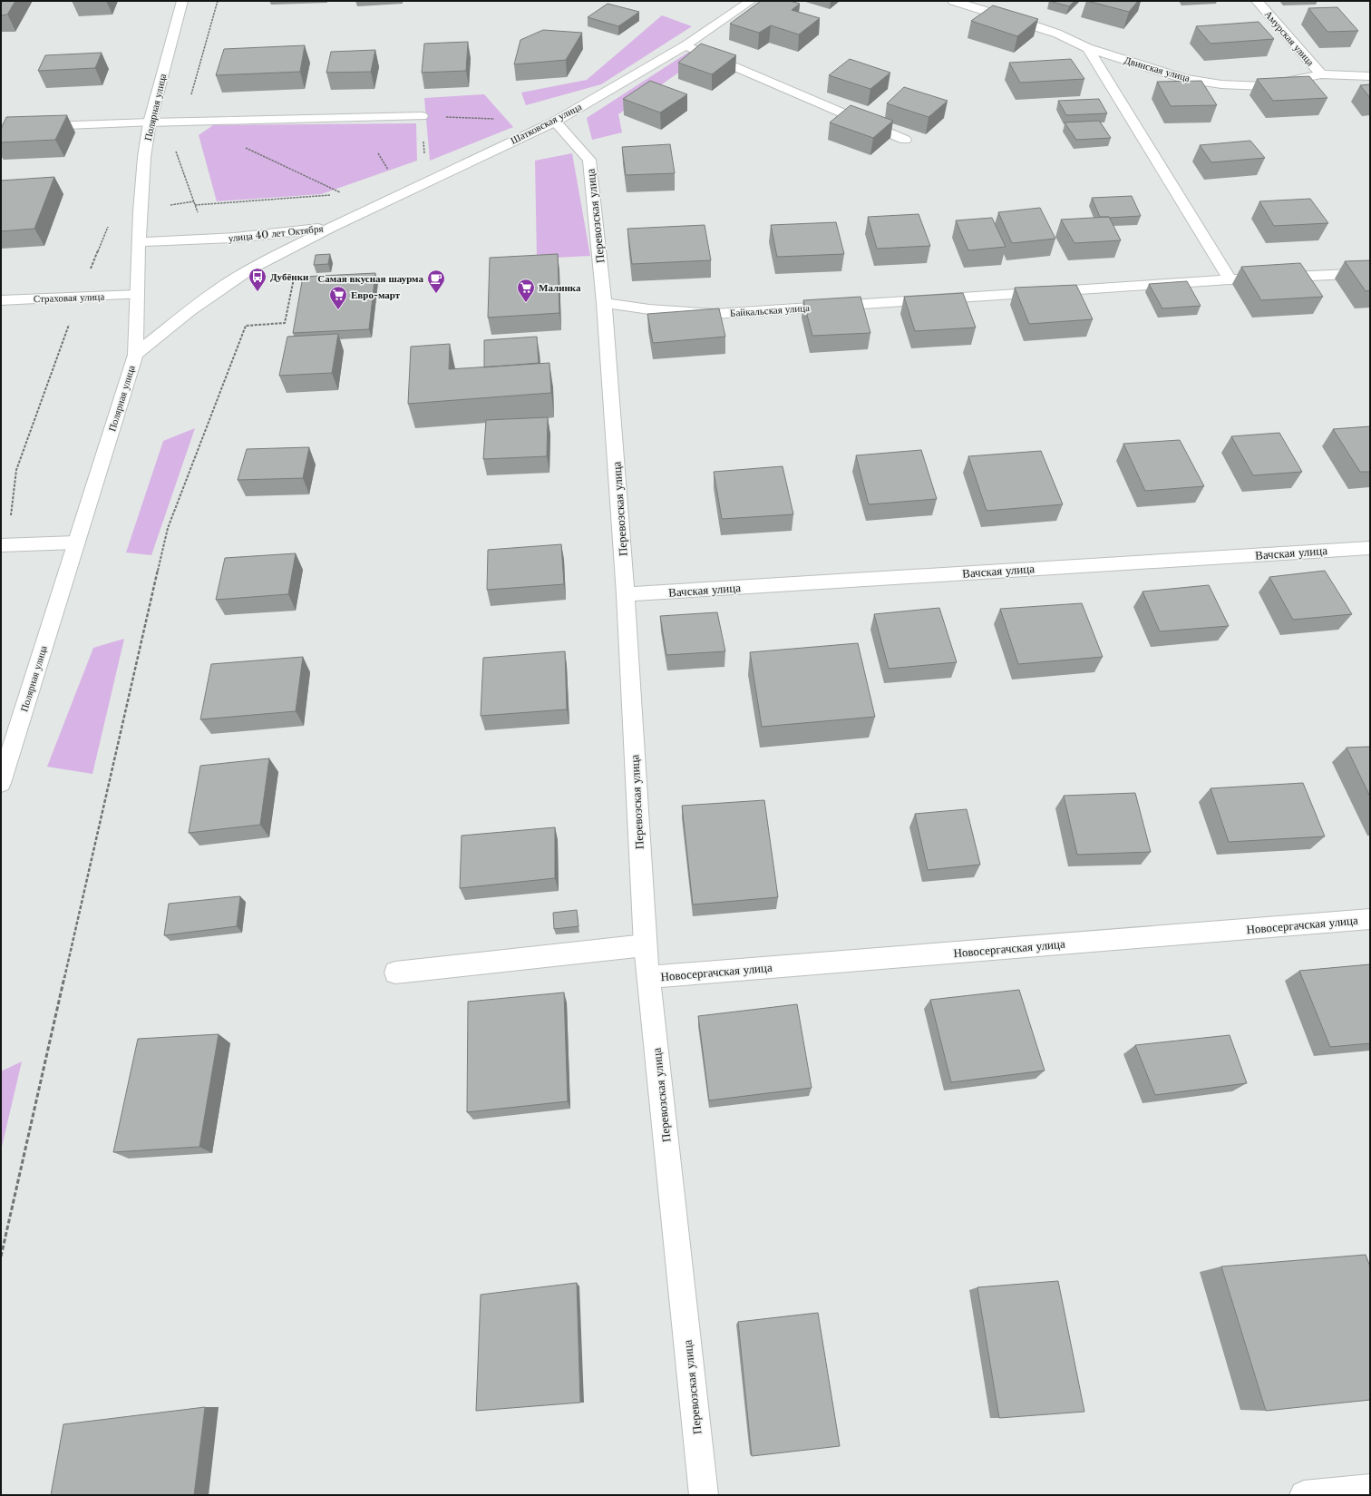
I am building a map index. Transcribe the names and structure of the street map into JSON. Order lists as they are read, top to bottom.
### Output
{
  "streets": {
    "street": [
      "Амурская улица",
      "Двинская улица",
      "Полярная улица",
      "Шатковская улица",
      "Перевозская улица",
      "улица 40 лет Октября",
      "Страховая улица",
      "Байкальская улица",
      "Вачская улица",
      "Новосергачская улица"
    ]
  },
  "crossings": [
    ["Амурская улица", "Двинская улица"],
    ["Полярная улица", "улица 40 лет Октября"],
    ["Полярная улица", "Страховая улица"],
    ["Шатковская улица", "Перевозская улица"],
    ["Шатковская улица", "улица 40 лет Октября"],
    ["Перевозская улица", "Байкальская улица"],
    ["Перевозская улица", "Вачская улица"],
    ["Перевозская улица", "Новосергачская улица"]
  ],
  "places": {
    "bus stop": ["Дубёнки"],
    "cafe": ["Самая вкусная шаурма"],
    "supermarket": ["Малинка", "Евро-март"]
  }
}
